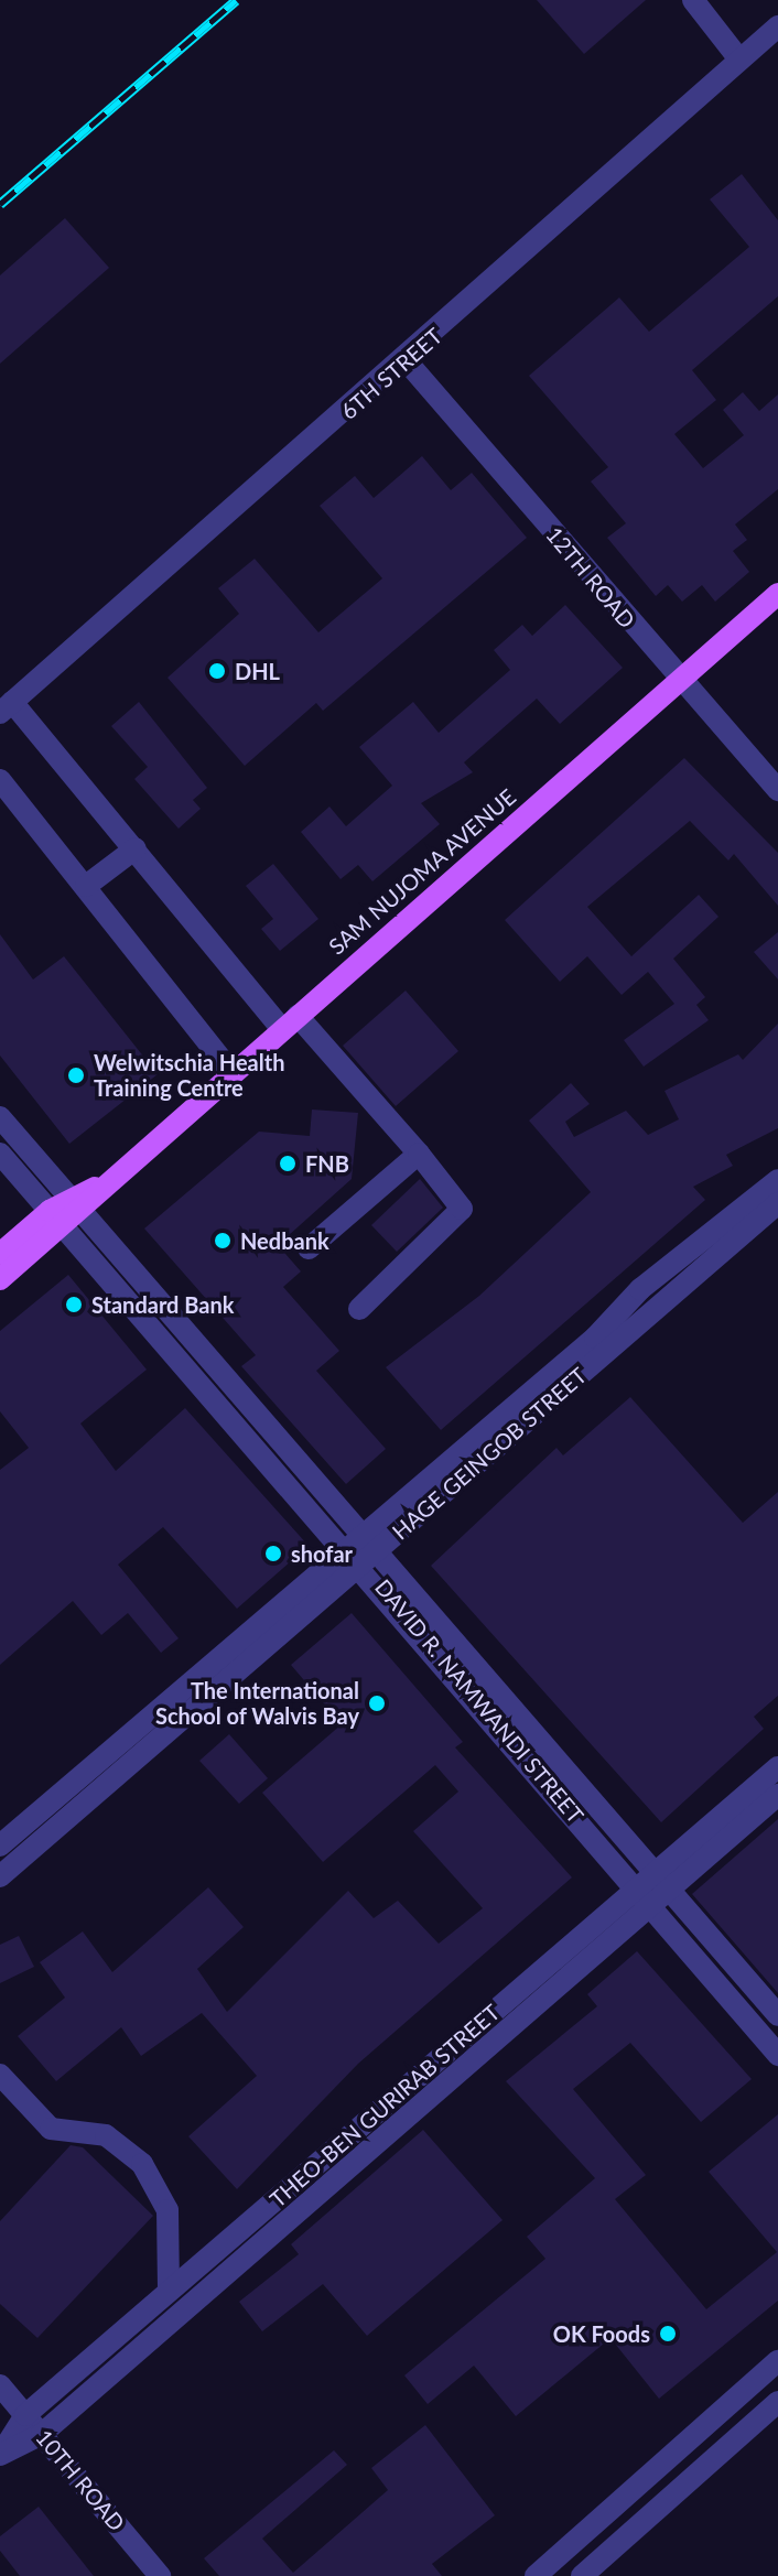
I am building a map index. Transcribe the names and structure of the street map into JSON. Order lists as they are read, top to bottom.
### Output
{
  "streets": {
    "main road": ["SAM NUJOMA AVENUE"],
    "street": [
      "6TH STREET",
      "12TH ROAD",
      "HAGE GEINGOB STREET",
      "DAVID R. NAMWANDI STREET",
      "THEO-BEN GURIRAB STREET",
      "10TH ROAD"
    ]
  },
  "crossings": [
    ["6TH STREET", "12TH ROAD"],
    ["12TH ROAD", "SAM NUJOMA AVENUE"],
    ["SAM NUJOMA AVENUE", "DAVID R. NAMWANDI STREET"],
    ["HAGE GEINGOB STREET", "DAVID R. NAMWANDI STREET"],
    ["DAVID R. NAMWANDI STREET", "THEO-BEN GURIRAB STREET"],
    ["THEO-BEN GURIRAB STREET", "10TH ROAD"]
  ],
  "places": [
    "DHL",
    "Welwitschia Health Training Centre",
    "FNB",
    "Nedbank",
    "Standard Bank",
    "shofar",
    "The International School of Walvis Bay",
    "OK Foods"
  ]
}
